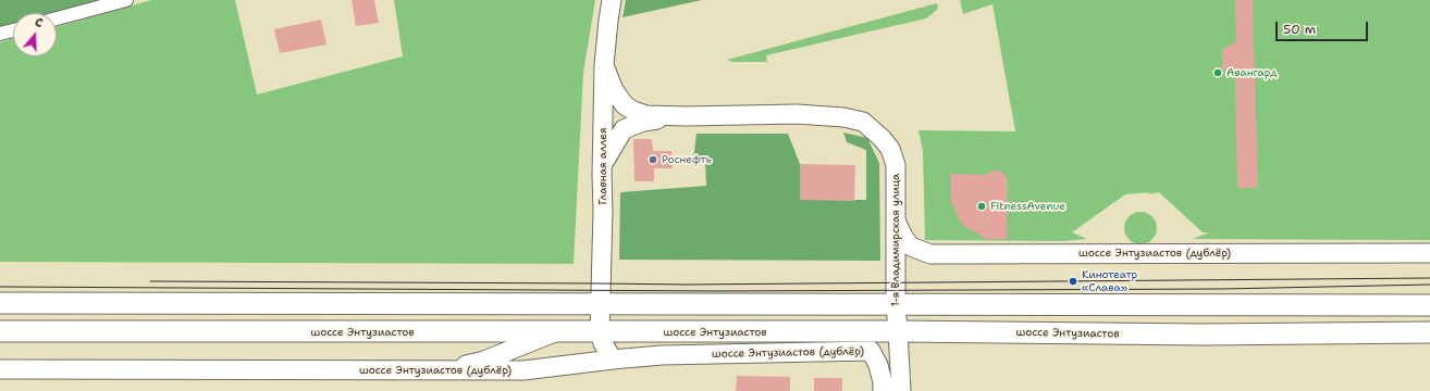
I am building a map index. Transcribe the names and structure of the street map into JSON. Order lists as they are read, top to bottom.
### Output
{
  "streets": {
    "main road": [
      "Главная аллея",
      "1-я Владимирская улица",
      "шоссе Энтузиастов (дублёр)",
      "шоссе Энтузиастов"
    ]
  },
  "crossings": [
    ["Главная аллея", "1-я Владимирская улица"],
    ["Главная аллея", "шоссе Энтузиастов"],
    ["1-я Владимирская улица", "шоссе Энтузиастов (дублёр)"],
    ["1-я Владимирская улица", "шоссе Энтузиастов"]
  ],
  "places": [
    "Авангард",
    "Роснефть",
    "FitnessAvenue",
    "Кинотеатр «Слава»"
  ],
  "scale_bar": "50 m",
  "north": "top"
}
